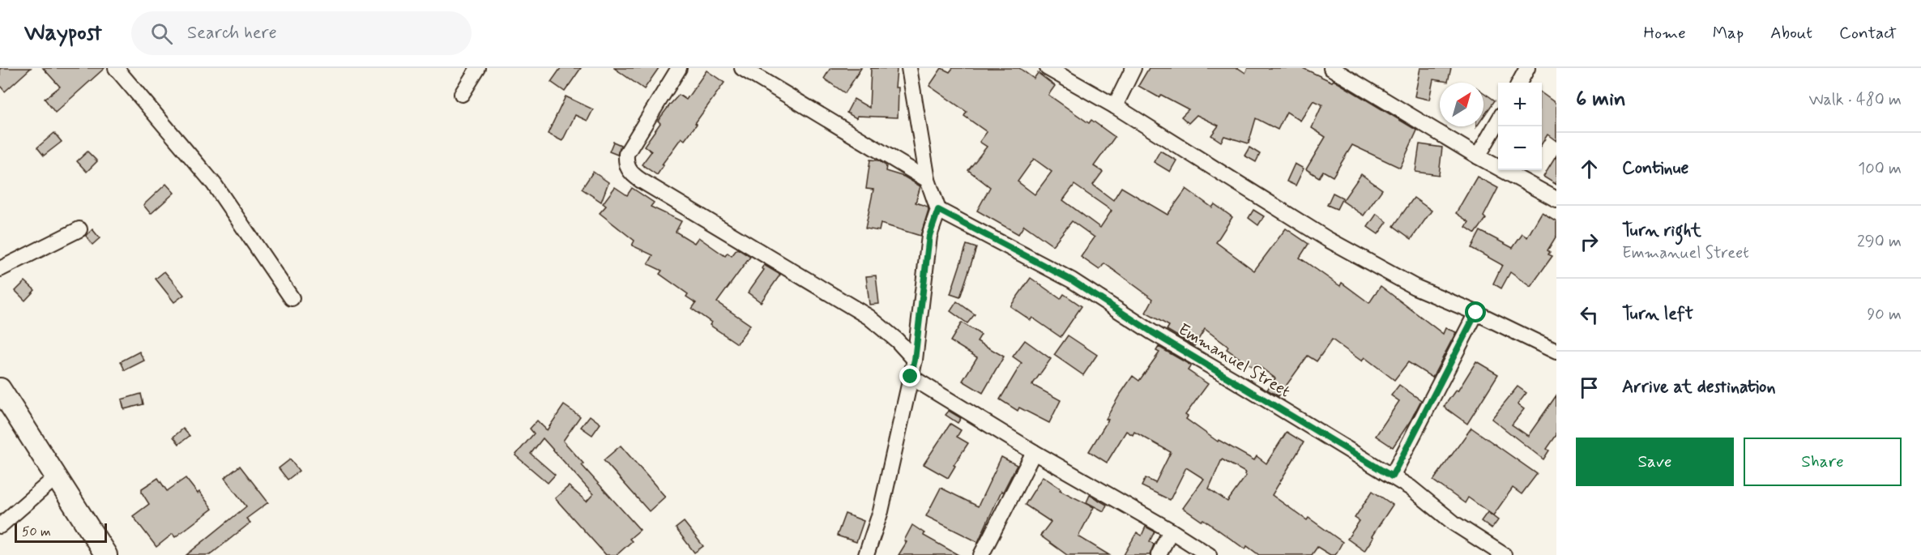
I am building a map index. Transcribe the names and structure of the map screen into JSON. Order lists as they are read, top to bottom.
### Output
{
  "streets": {
    "street": ["Emmanuel Street"]
  },
  "scale_bar": "50 m",
  "north": "top right",
  "page": {
    "header": "Waypost",
    "search": "Search here",
    "nav": [
      "Home",
      "Map",
      "About",
      "Contact"
    ],
    "heading": ["6 min", "Walk · 480 m"],
    "map_buttons": ["+", "−"],
    "list": [
      ["Continue", "100 m"],
      ["Turn right", "Emmanuel Street", "290 m"],
      ["Turn left", "90 m"],
      "Arrive at destination"
    ],
    "buttons": ["Save", "Share"],
    "scale": "50 m"
  }
}
